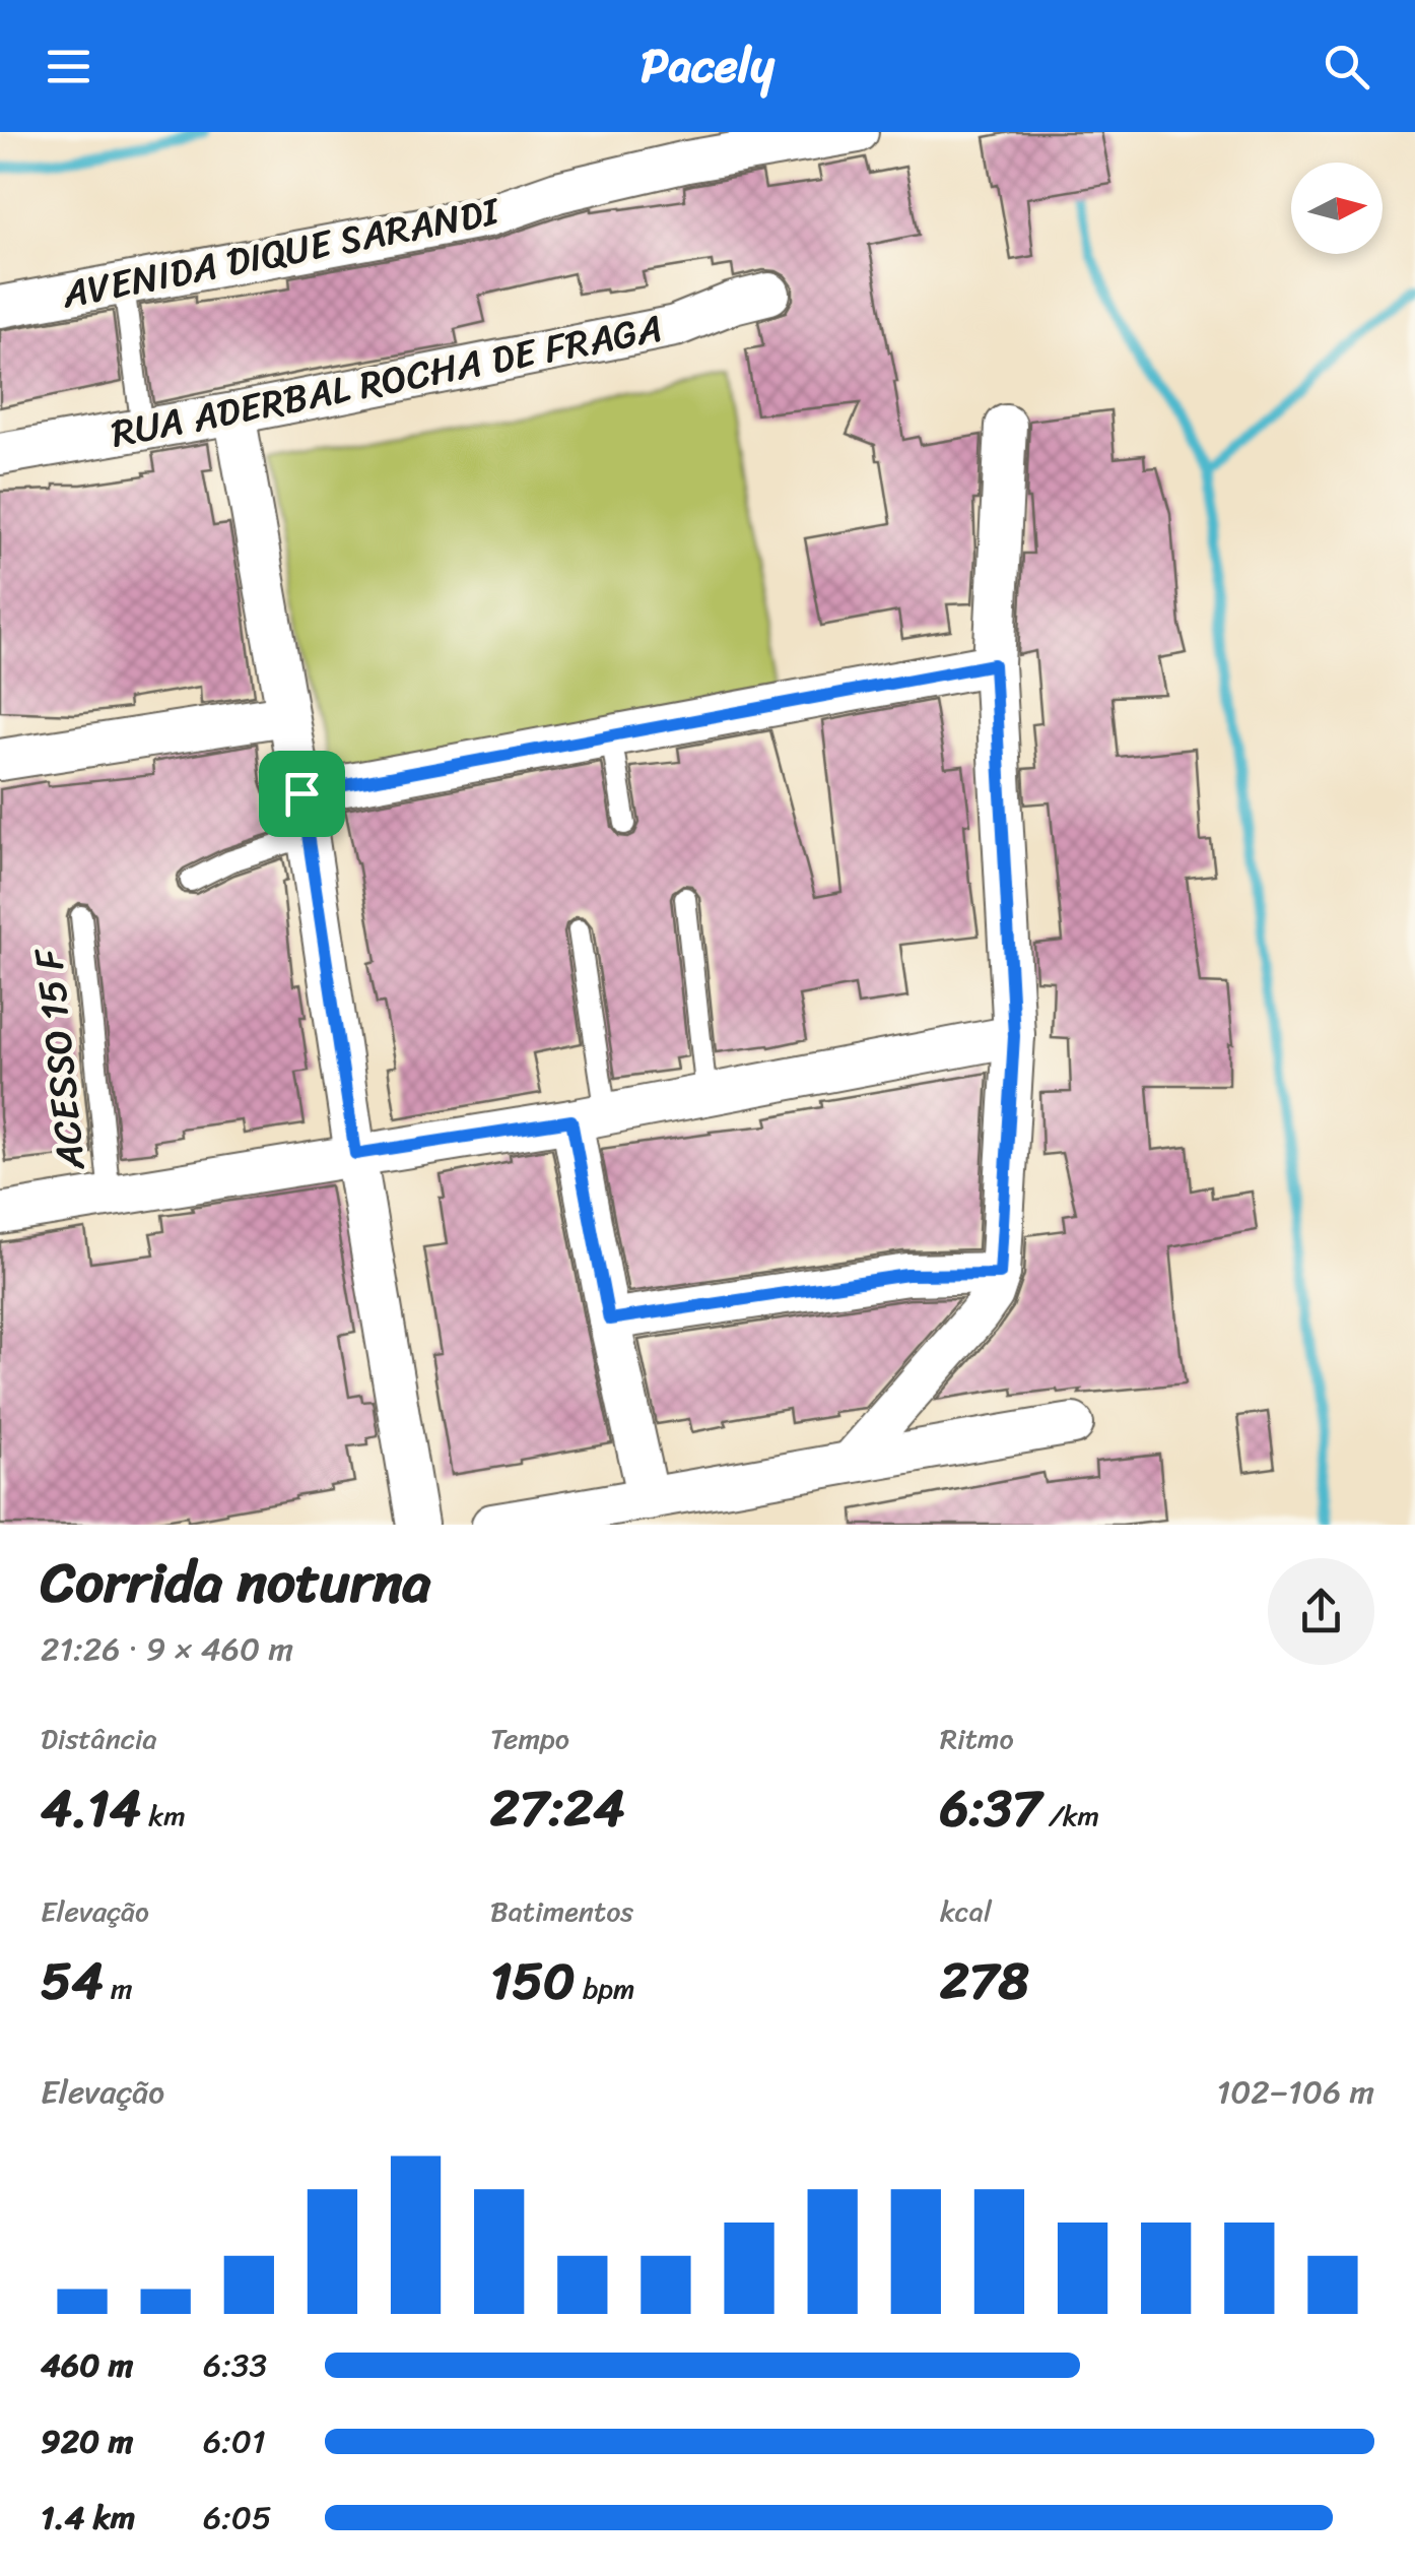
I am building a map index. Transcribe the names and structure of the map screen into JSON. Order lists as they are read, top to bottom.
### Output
{
  "streets": {
    "street": ["AVENIDA DIQUE SARANDI", "RUA ADERBAL ROCHA DE FRAGA"],
    "lane": ["ACESSO 15 F"]
  },
  "north": "right",
  "page": {
    "header": "Pacely",
    "heading": ["Corrida noturna", "21:26 · 9 × 460 m"],
    "stats": [
      ["Distância", "4.14 km"],
      ["Tempo", "27:24"],
      ["Ritmo", "6:37 /km"],
      ["Elevação", "54 m"],
      ["Batimentos", "150 bpm"],
      ["kcal", "278"]
    ],
    "chart": ["Elevação", "102–106 m"],
    "list": [
      {
        "name": "460 m",
        "note": "6:33"
      },
      {
        "name": "920 m",
        "note": "6:01"
      },
      {
        "name": "1.4 km",
        "note": "6:05"
      }
    ]
  }
}
